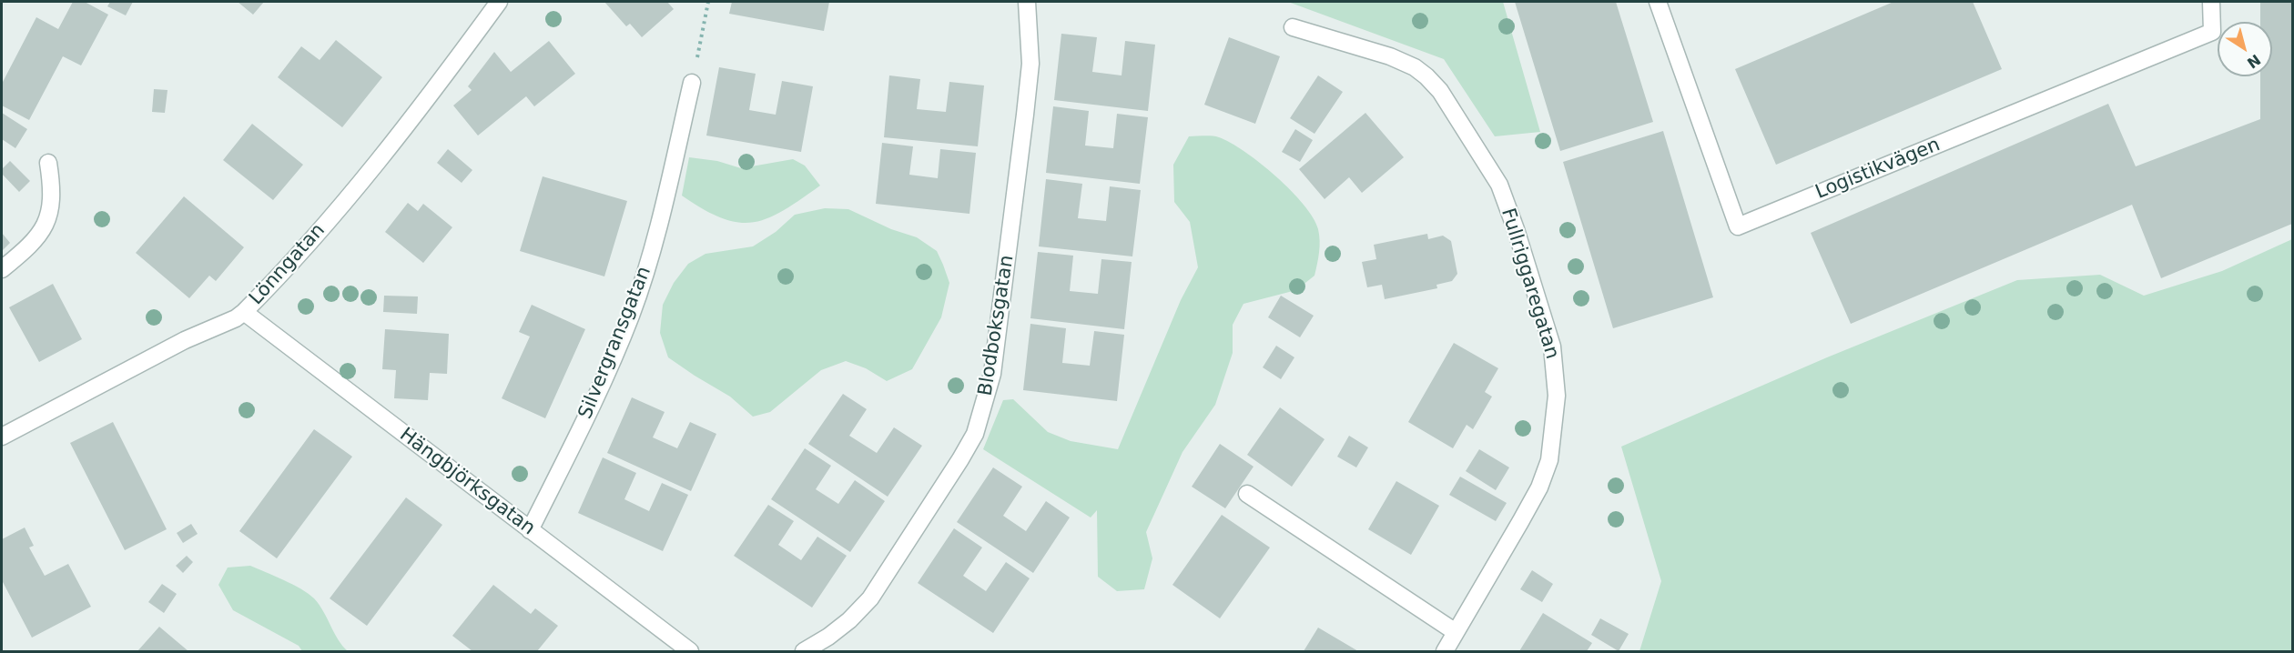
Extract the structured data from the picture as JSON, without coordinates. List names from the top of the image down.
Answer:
{
  "streets": {
    "street": [
      "Logistikvägen",
      "Lönngatan",
      "Fullriggaregatan",
      "Blodboksgatan",
      "Silvergransgatan",
      "Hängbjörksgatan"
    ]
  },
  "crossings": [
    ["Lönngatan", "Hängbjörksgatan"],
    ["Silvergransgatan", "Hängbjörksgatan"]
  ],
  "north": "bottom right"
}
